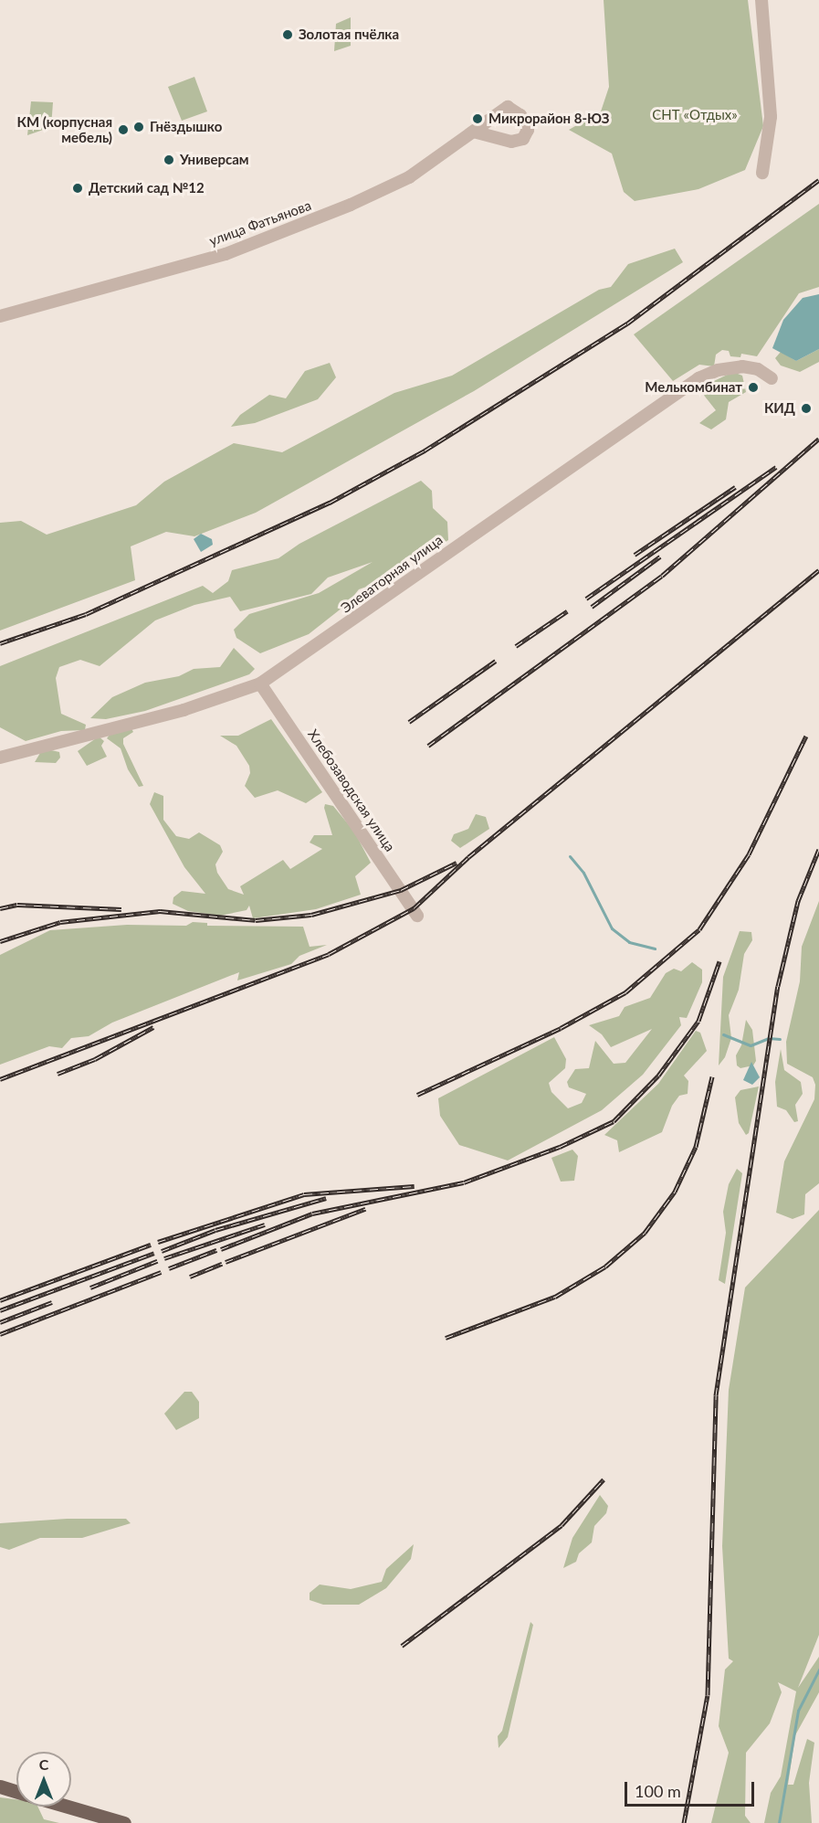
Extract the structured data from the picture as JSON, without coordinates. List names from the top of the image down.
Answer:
{
  "streets": {
    "street": ["улица Фатьянова", "Элеваторная улица", "Хлебозаводская улица"]
  },
  "crossings": [
    ["Элеваторная улица", "Хлебозаводская улица"]
  ],
  "parks": ["СНТ «Отдых»"],
  "places": [
    "Золотая пчёлка",
    "Микрорайон 8-ЮЗ",
    "Гнёздышко",
    "КМ (корпусная мебель)",
    "Универсам",
    "Детский сад №12",
    "Мелькомбинат",
    "КИД"
  ],
  "scale_bar": "100 m",
  "north": "top"
}
